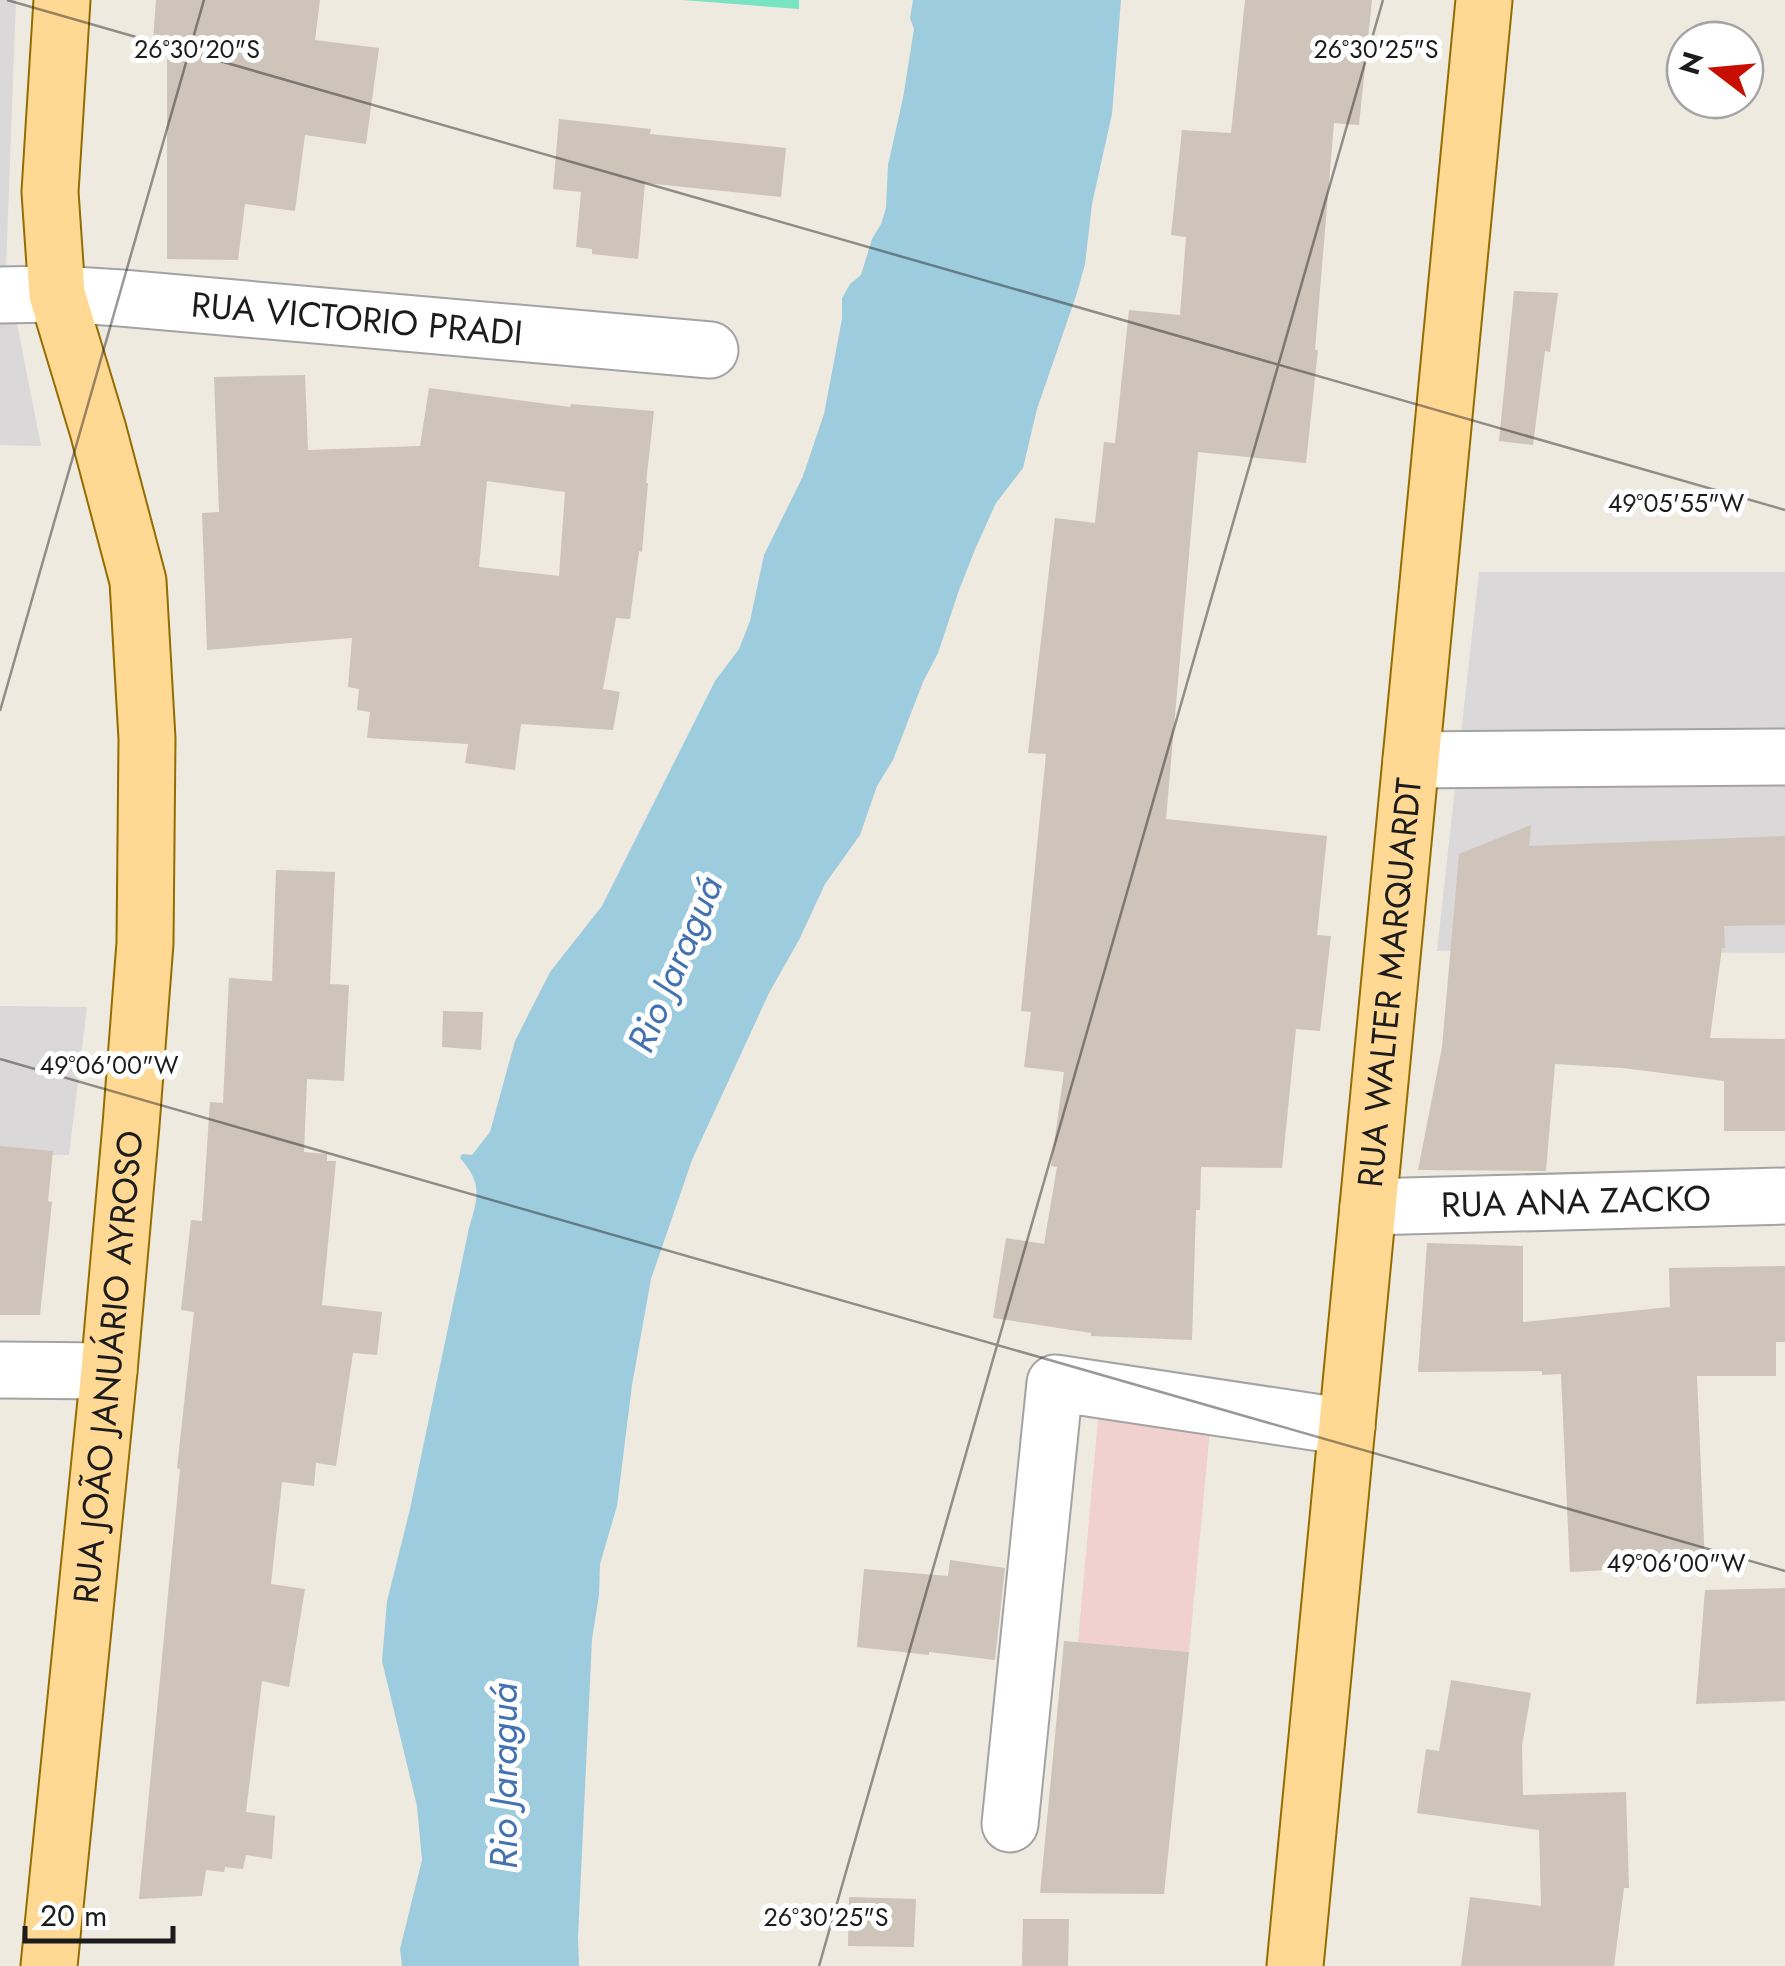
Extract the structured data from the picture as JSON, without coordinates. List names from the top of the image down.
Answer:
{
  "streets": {
    "main road": ["RUA WALTER MARQUARDT", "RUA JOÃO JANUÁRIO AYROSO"],
    "street": ["RUA VICTORIO PRADI", "RUA ANA ZACKO"]
  },
  "crossings": [
    ["RUA VICTORIO PRADI", "RUA JOÃO JANUÁRIO AYROSO"],
    ["RUA WALTER MARQUARDT", "RUA ANA ZACKO"]
  ],
  "water": ["Rio Jaraguá"],
  "scale_bar": "20 m",
  "north": "left",
  "coordinates": [
    "26°30'20\"S",
    "26°30'25\"S",
    "49°05'55\"W",
    "49°06'00\"W"
  ]
}
